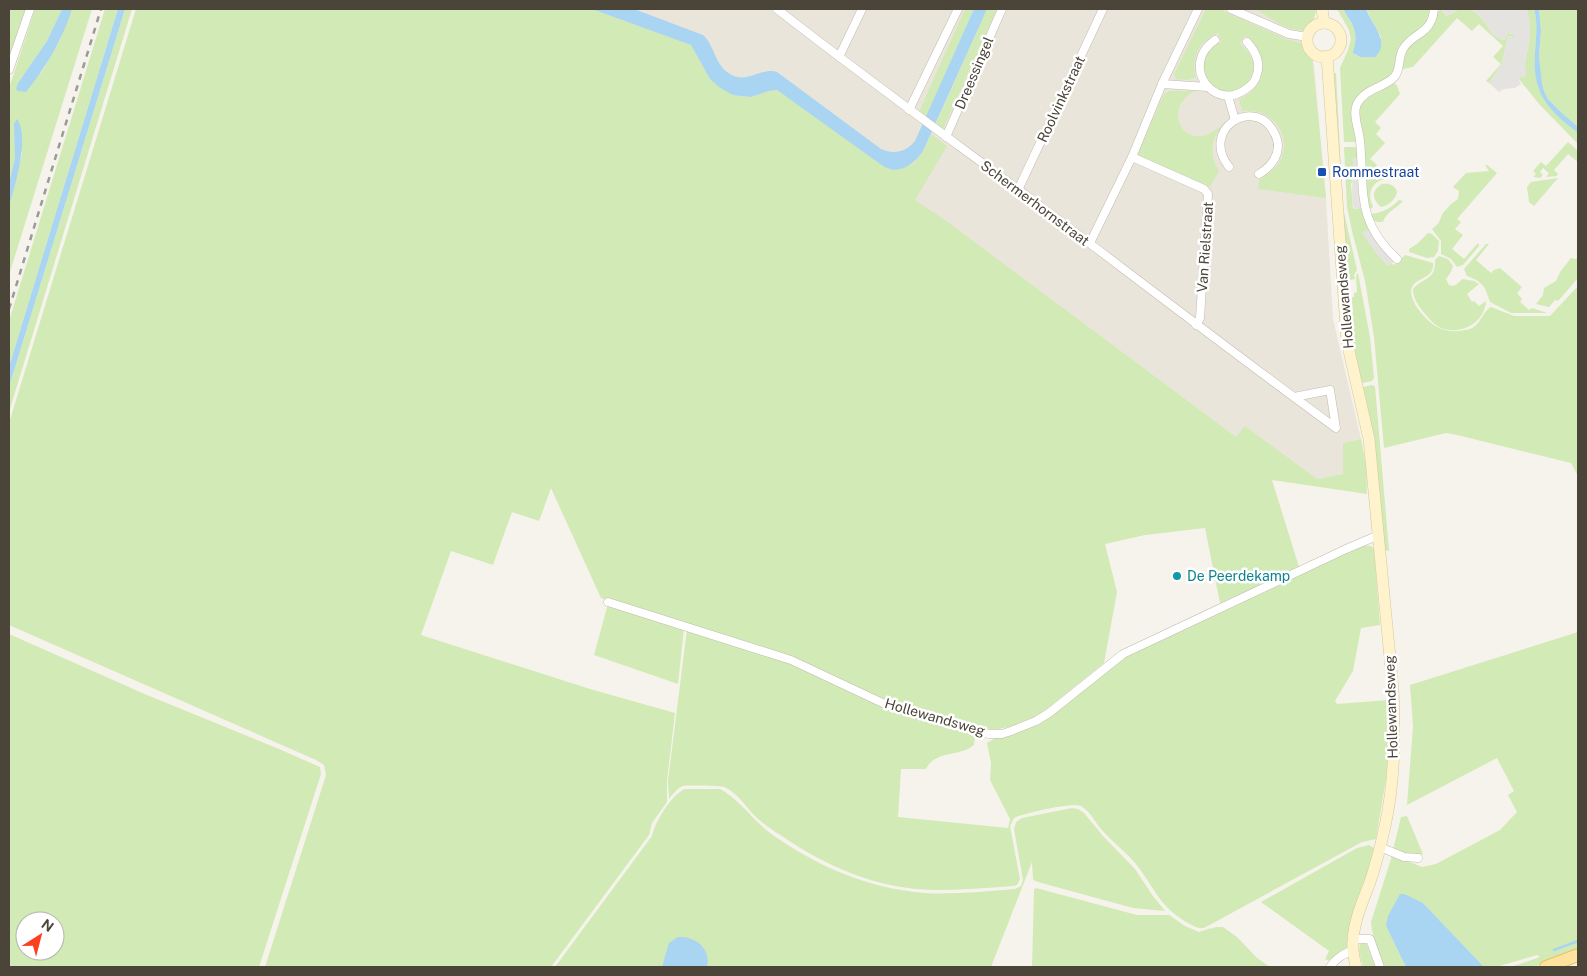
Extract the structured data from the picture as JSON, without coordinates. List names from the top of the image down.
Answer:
{
  "streets": {
    "main road": ["Hollewandsweg"],
    "street": [
      "Dreessingel",
      "Roolvinkstraat",
      "Schermerhornstraat",
      "Van Rielstraat"
    ]
  },
  "crossings": [
    ["Dreessingel", "Schermerhornstraat"],
    ["Roolvinkstraat", "Schermerhornstraat"],
    ["Schermerhornstraat", "Van Rielstraat"]
  ],
  "places": {
    "transit": ["Rommestraat"],
    "other": ["De Peerdekamp"]
  },
  "north": "top right"
}
